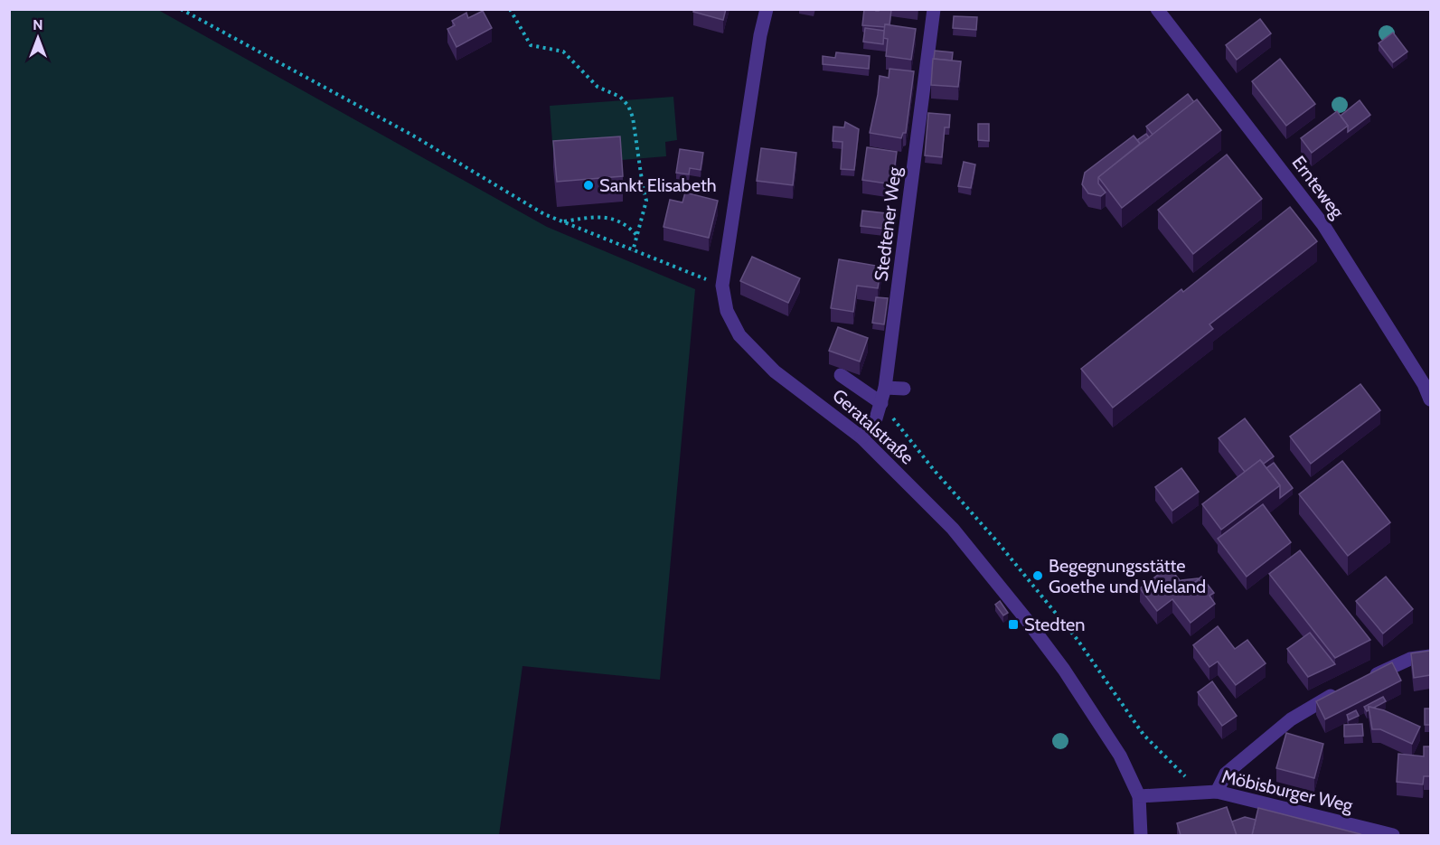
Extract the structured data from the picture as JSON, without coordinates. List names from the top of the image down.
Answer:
{
  "streets": {
    "street": [
      "Ernteweg",
      "Stedtener Weg",
      "Geratalstraße",
      "Möbisburger Weg"
    ]
  },
  "crossings": [
    ["Stedtener Weg", "Geratalstraße"],
    ["Geratalstraße", "Möbisburger Weg"]
  ],
  "places": {
    "other": ["Sankt Elisabeth", "Begegnungsstätte Goethe und Wieland"],
    "transit": ["Stedten"]
  },
  "north": "top"
}
